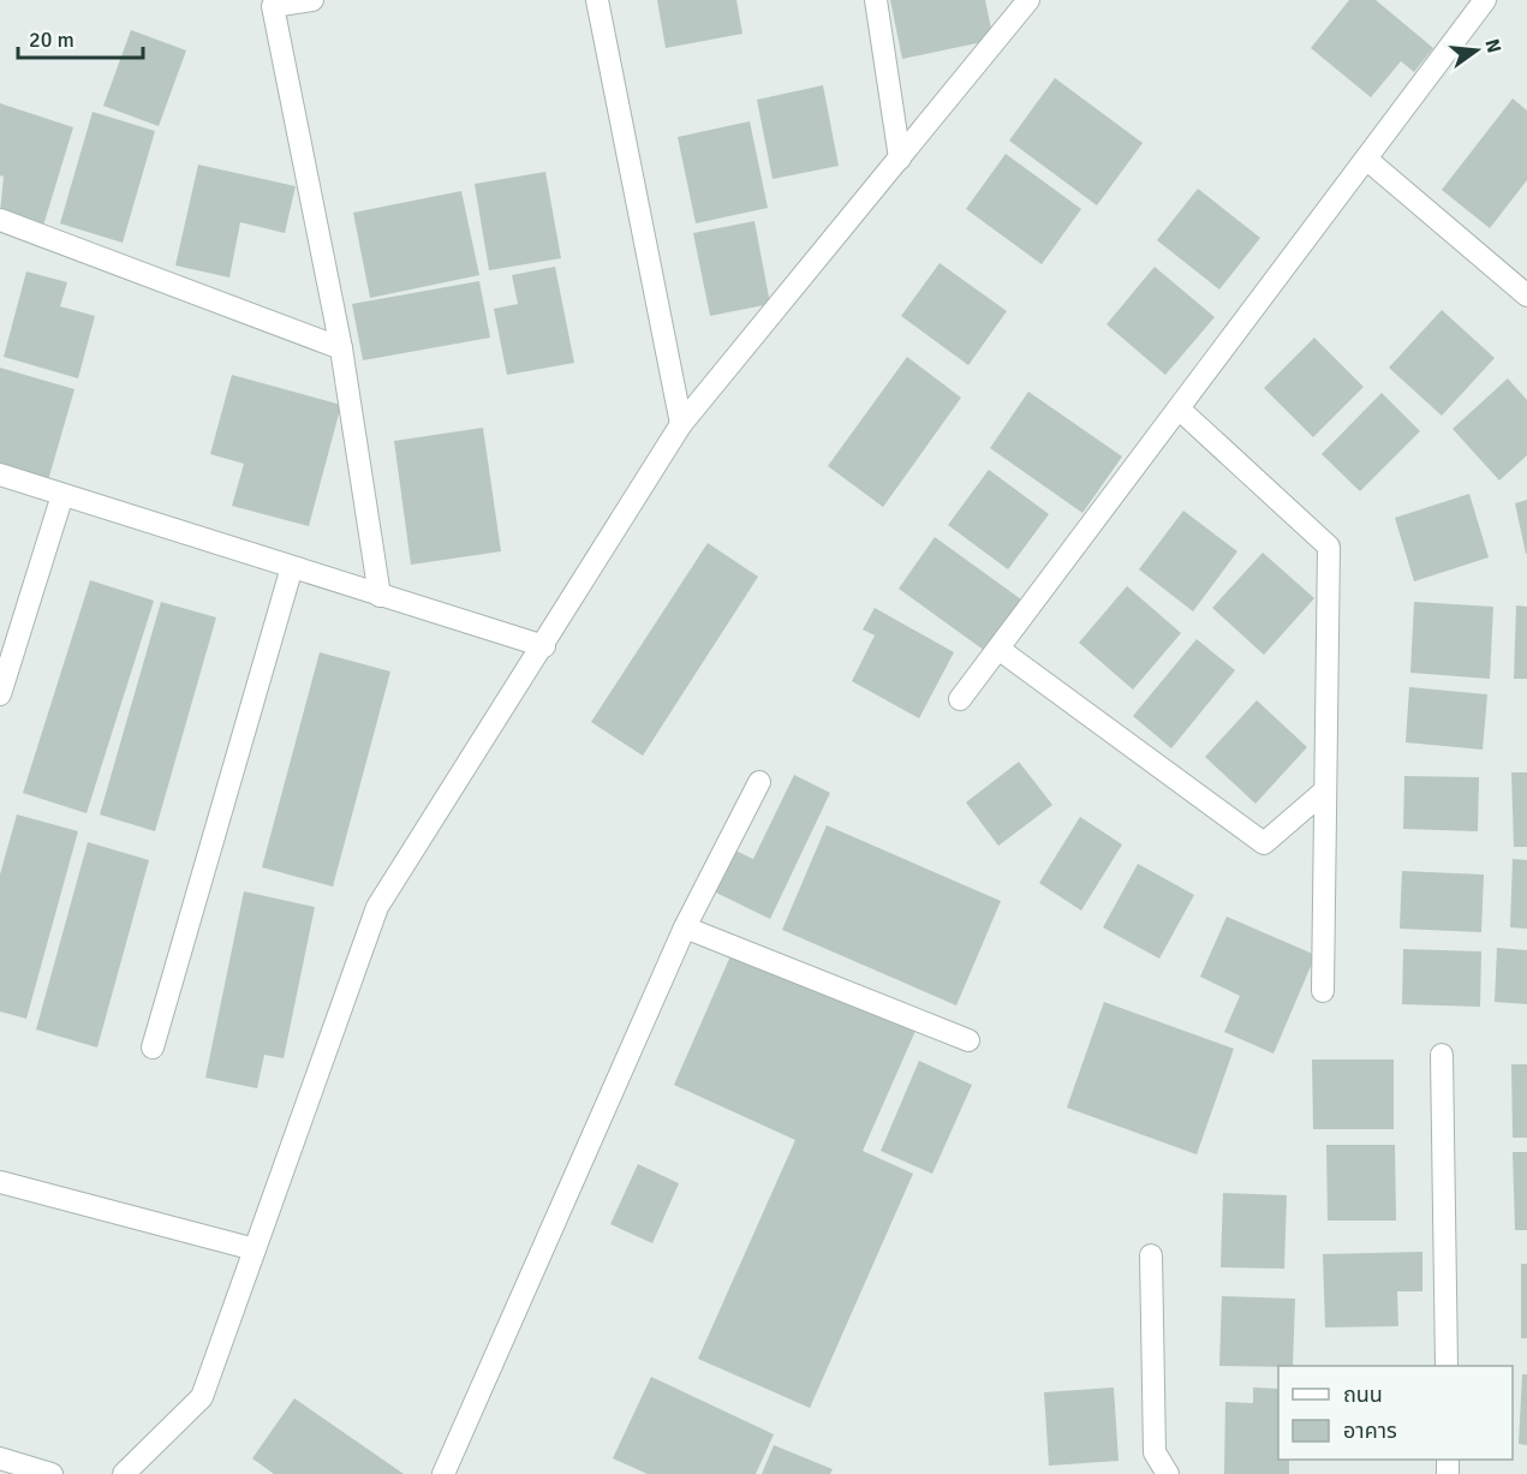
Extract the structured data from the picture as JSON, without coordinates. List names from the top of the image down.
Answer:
{
  "legend": ["ถนน", "อาคาร"],
  "scale_bar": "20 m",
  "north": "right"
}
